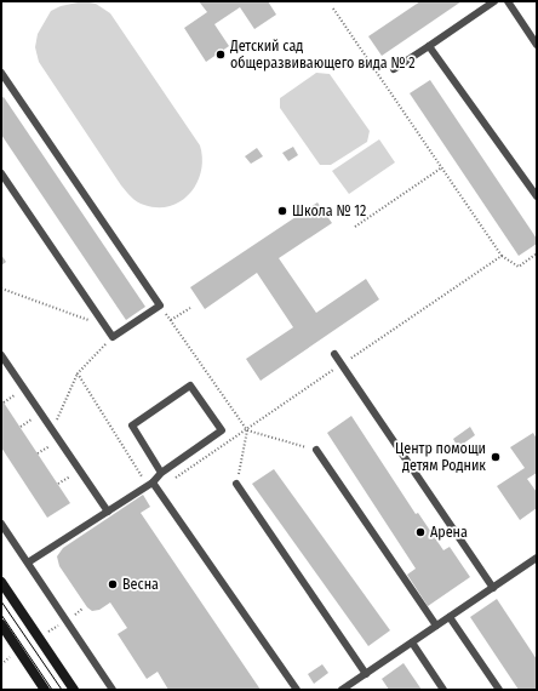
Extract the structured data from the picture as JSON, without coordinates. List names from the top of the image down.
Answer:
{
  "places": [
    "Детский сад общеразвивающего вида № 2",
    "Школа № 12",
    "Центр помощи детям Родник",
    "Арена",
    "Весна"
  ]
}
